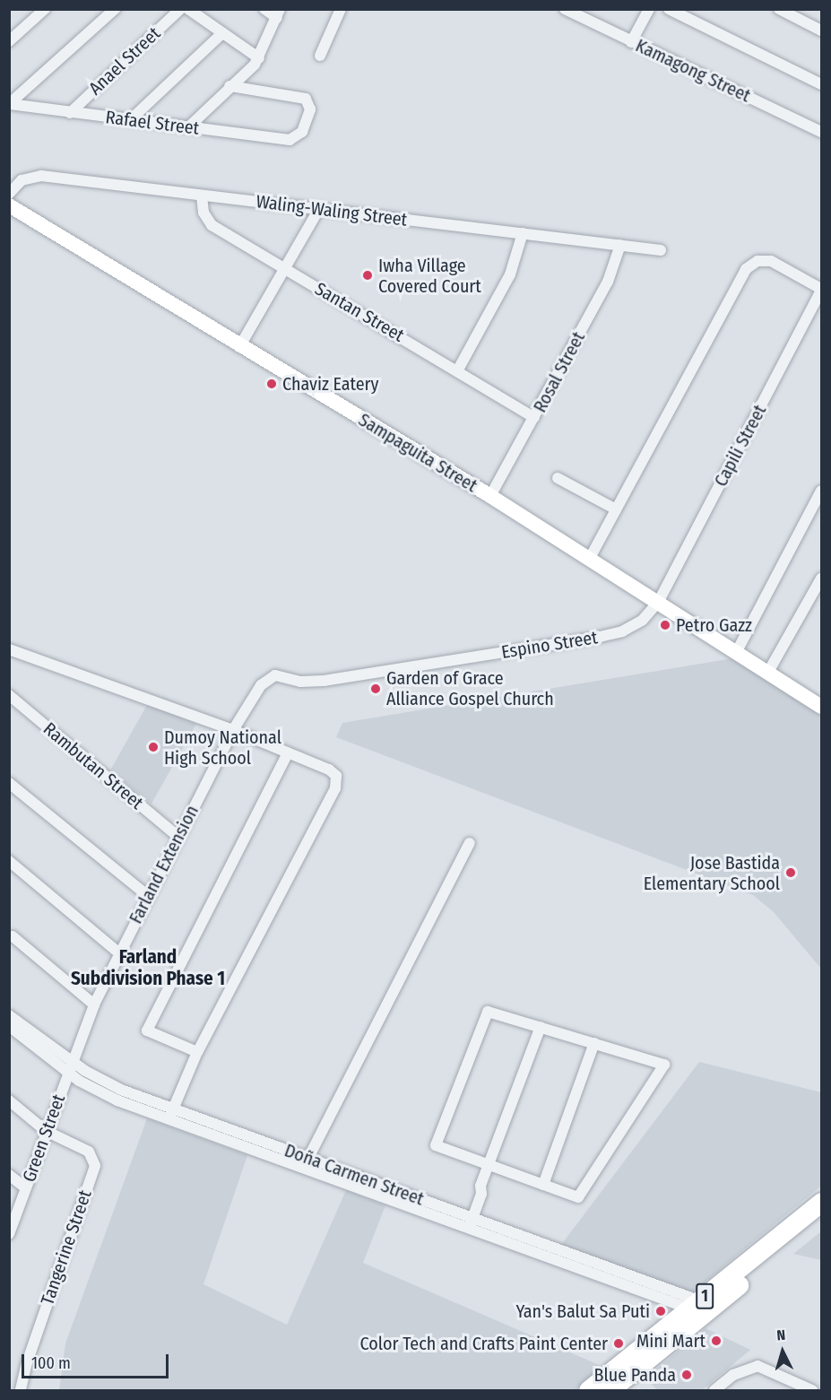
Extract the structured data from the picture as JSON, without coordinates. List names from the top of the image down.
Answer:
{
  "streets": {
    "highway": ["1"],
    "street": [
      "Anael Street",
      "Kamagong Street",
      "Rafael Street",
      "Waling-Waling Street",
      "Santan Street",
      "Rosal Street",
      "Capili Street",
      "Sampaguita Street",
      "Espino Street",
      "Rambutan Street",
      "Farland Extension",
      "Green Street",
      "Doña Carmen Street",
      "Tangerine Street"
    ]
  },
  "crossings": [
    ["Anael Street", "Rafael Street"],
    ["Waling-Waling Street", "Santan Street"],
    ["Waling-Waling Street", "Rosal Street"],
    ["Santan Street", "Rosal Street"],
    ["Rosal Street", "Sampaguita Street"],
    ["Capili Street", "Sampaguita Street"],
    ["Capili Street", "Espino Street"],
    ["Sampaguita Street", "Espino Street"],
    ["Espino Street", "Farland Extension"],
    ["Rambutan Street", "Farland Extension"],
    ["Farland Extension", "Green Street"],
    ["Farland Extension", "Doña Carmen Street"],
    ["Green Street", "Doña Carmen Street"],
    ["Green Street", "Tangerine Street"],
    ["Doña Carmen Street", "1"]
  ],
  "districts": ["Farland Subdivision Phase 1"],
  "places": [
    "Iwha Village Covered Court",
    "Chaviz Eatery",
    "Petro Gazz",
    "Garden of Grace Alliance Gospel Church",
    "Dumoy National High School",
    "Jose Bastida Elementary School",
    "Yan's Balut Sa Puti",
    "Mini Mart",
    "Color Tech and Crafts Paint Center",
    "Blue Panda"
  ],
  "scale_bar": "100 m",
  "north": "top"
}
